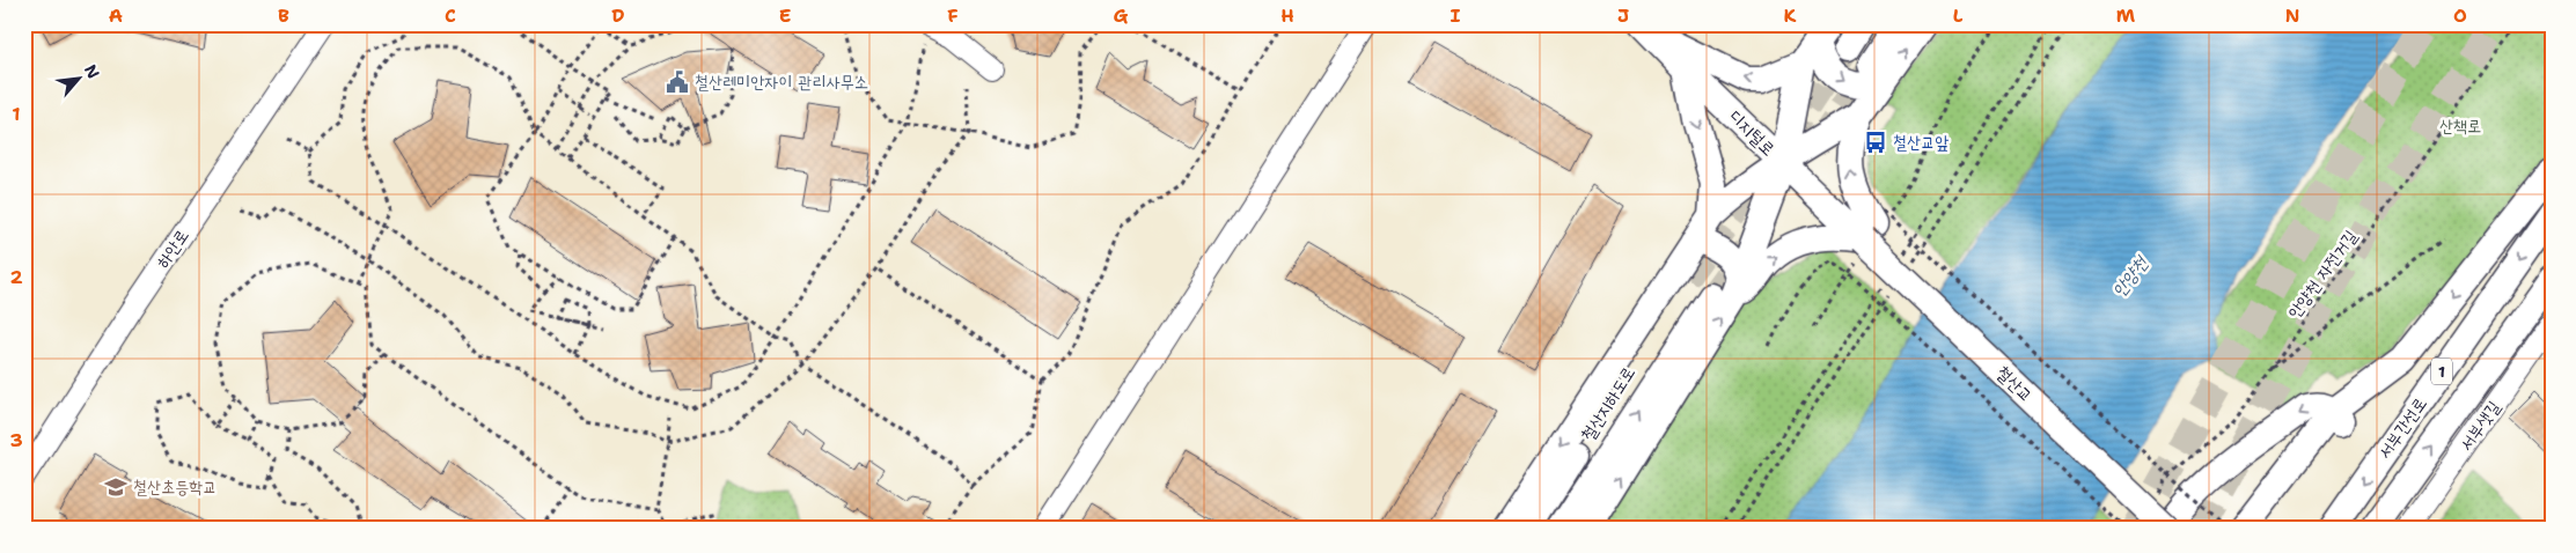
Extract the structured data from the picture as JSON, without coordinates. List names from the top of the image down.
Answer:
{
  "streets": {
    "main road": [
      "디지털로",
      "1",
      "철산교",
      "철산지하도로",
      "서부간선로"
    ],
    "street": ["하안로", "서부샛길"],
    "path": ["안양천 자전거길"]
  },
  "crossings": [
    ["디지털로", "철산교"]
  ],
  "water": ["안양천"],
  "parks": ["산책로"],
  "places": {
    "public building": ["철산레미안자이 관리사무소"],
    "bus stop": ["철산교앞"],
    "school or university": ["철산초등학교"]
  },
  "north": "top right",
  "grid": {
    "columns": [
      "A",
      "B",
      "C",
      "D",
      "E",
      "F",
      "G",
      "H",
      "I",
      "J",
      "K",
      "L",
      "M",
      "N",
      "O"
    ],
    "rows": ["1", "2", "3"]
  }
}
